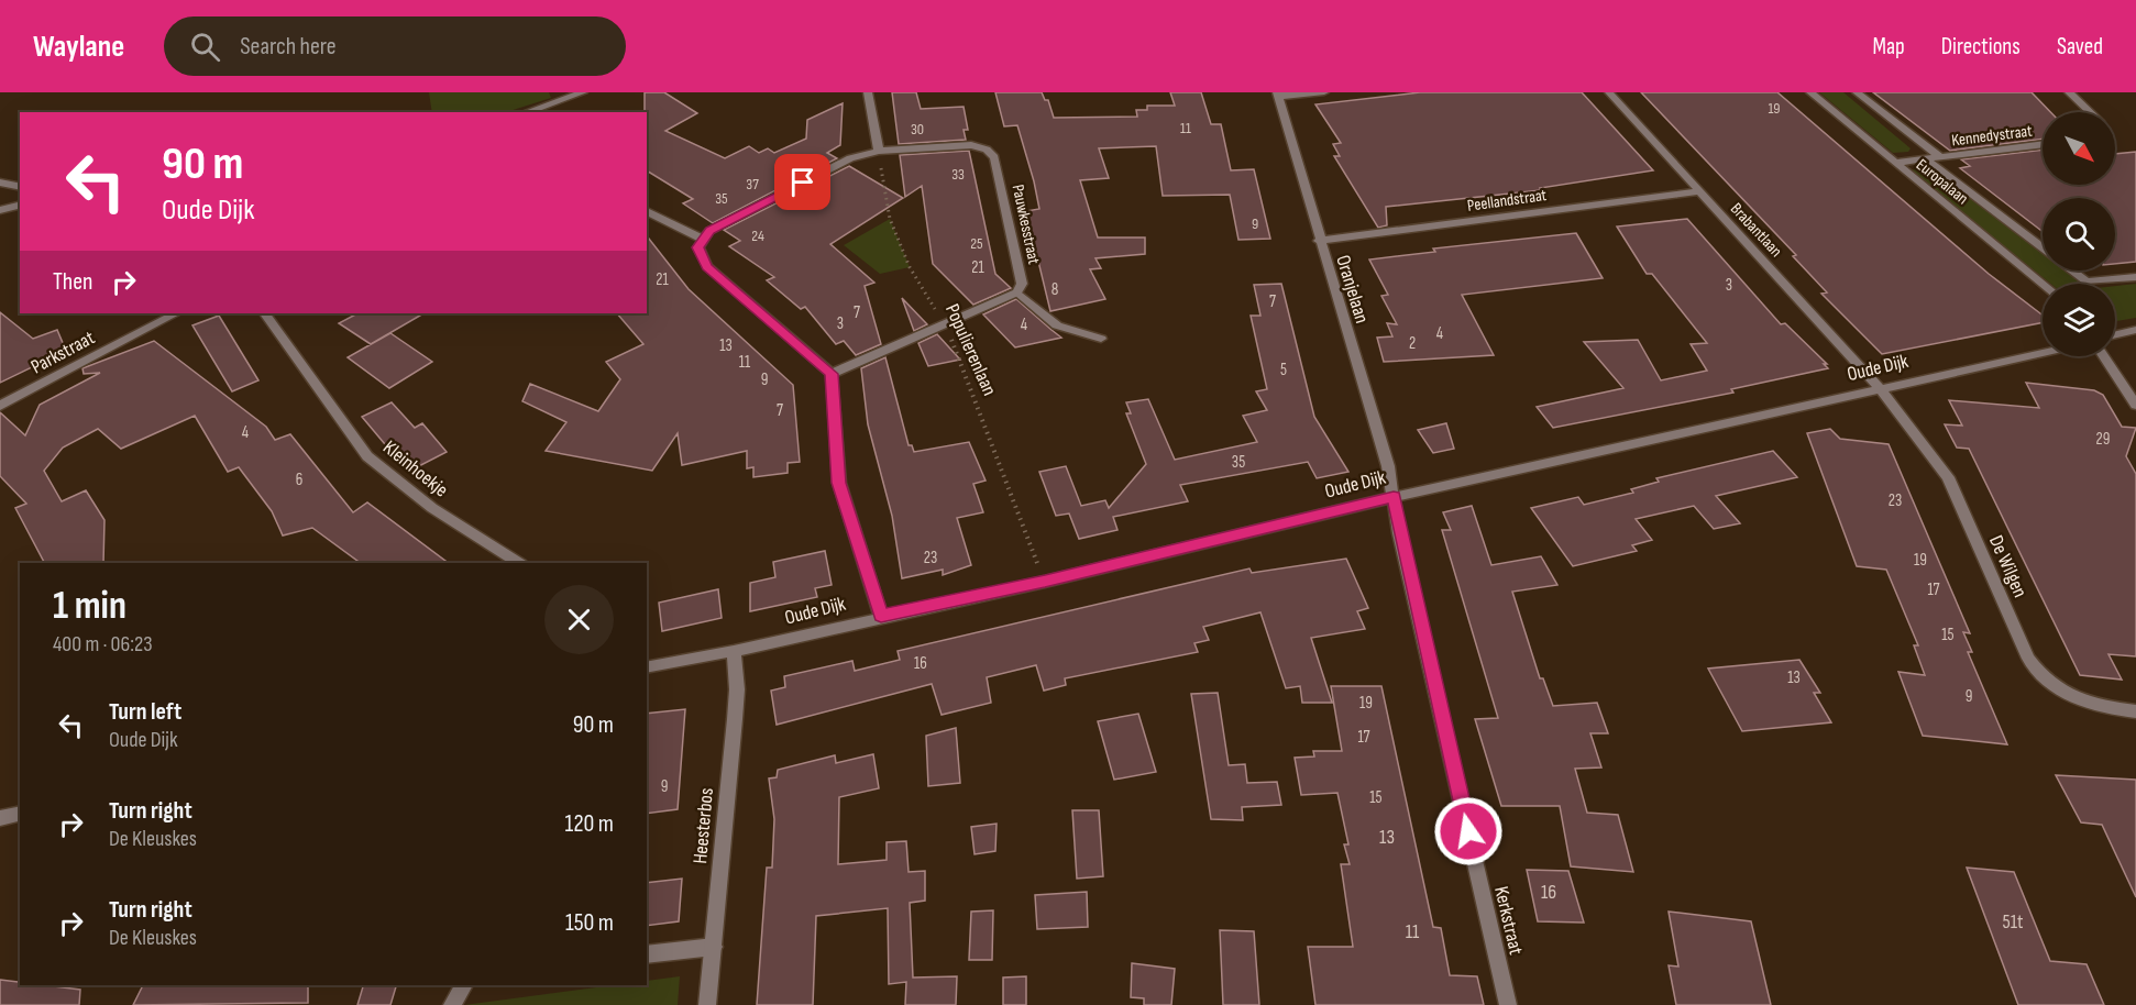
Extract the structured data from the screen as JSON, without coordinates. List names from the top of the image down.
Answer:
{
  "streets": {
    "street": [
      "Kennedystraat",
      "Europalaan",
      "Peellandstraat",
      "Pauwkesstraat",
      "Brabantlaan",
      "Oranjelaan",
      "Parkstraat",
      "Oude Dijk",
      "Kleinhoekje",
      "De Wilgen",
      "Heesterbos",
      "Kerkstraat"
    ],
    "path": ["Populierenlaan"]
  },
  "crossings": [
    ["Kennedystraat", "Europalaan"],
    ["Peellandstraat", "Brabantlaan"],
    ["Peellandstraat", "Oranjelaan"],
    ["Pauwkesstraat", "Populierenlaan"],
    ["Brabantlaan", "Oude Dijk"],
    ["Brabantlaan", "De Wilgen"],
    ["Oranjelaan", "Oude Dijk"],
    ["Oranjelaan", "Kerkstraat"],
    ["Populierenlaan", "Oude Dijk"],
    ["Oude Dijk", "De Wilgen"],
    ["Oude Dijk", "Heesterbos"],
    ["Oude Dijk", "Kerkstraat"]
  ],
  "house_numbers": [
    "19",
    "11",
    "30",
    "33",
    "37",
    "35",
    "9",
    "24",
    "25",
    "21",
    "21",
    "3",
    "8",
    "7",
    "7",
    "3",
    "4",
    "4",
    "2",
    "13",
    "11",
    "5",
    "9",
    "7",
    "4",
    "29",
    "35",
    "6",
    "23",
    "23",
    "19",
    "17",
    "15",
    "16",
    "13",
    "9",
    "19",
    "17",
    "9",
    "15",
    "13",
    "16",
    "51t",
    "11"
  ],
  "north": "bottom right",
  "page": {
    "header": "Waylane",
    "search": "Search here",
    "nav": ["Map", "Directions", "Saved"],
    "turn": ["90 m", "Oude Dijk"],
    "then": "Then",
    "heading": ["1 min", "400 m · 06:23"],
    "list": [
      {
        "name": "Turn left",
        "note": "Oude Dijk",
        "value": "90 m"
      },
      {
        "name": "Turn right",
        "note": "De Kleuskes",
        "value": "120 m"
      },
      {
        "name": "Turn right",
        "note": "De Kleuskes",
        "value": "150 m"
      }
    ]
  }
}
